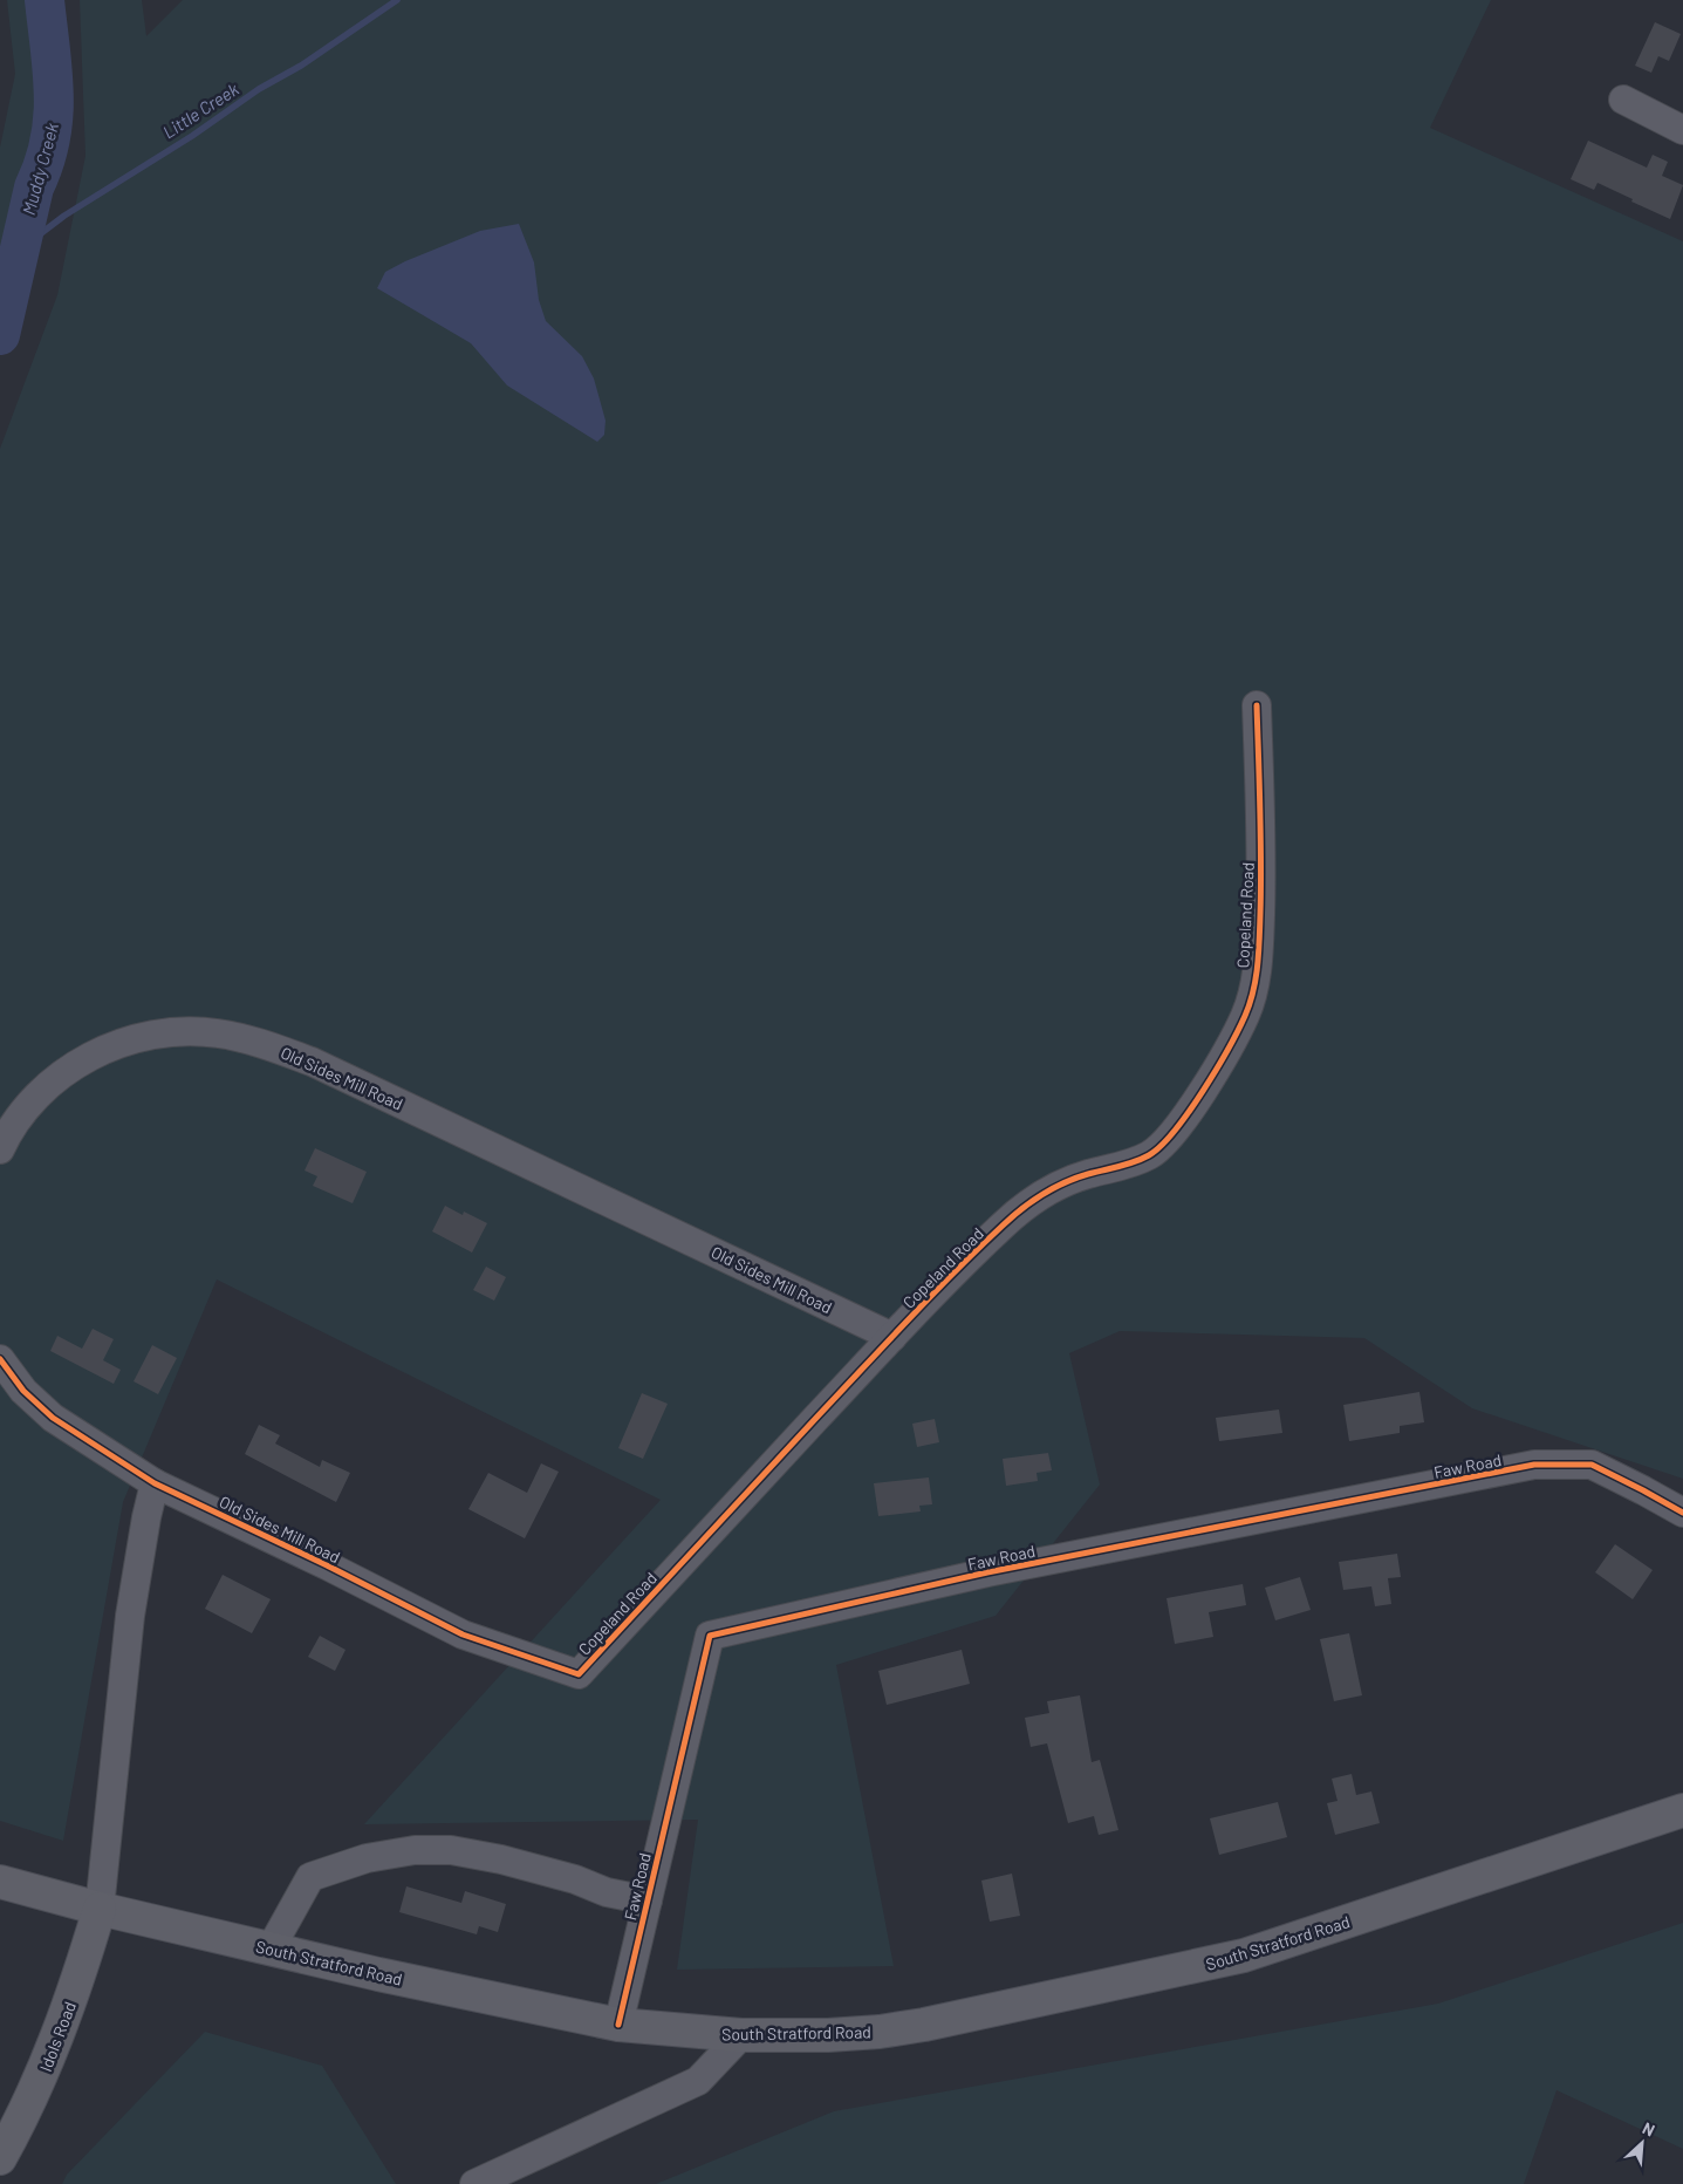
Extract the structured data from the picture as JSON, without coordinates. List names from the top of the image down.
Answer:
{
  "streets": {
    "main road": ["South Stratford Road", "Idols Road"],
    "street": ["Copeland Road", "Old Sides Mill Road", "Faw Road"]
  },
  "crossings": [
    ["Copeland Road", "Old Sides Mill Road"],
    ["Faw Road", "South Stratford Road"],
    ["South Stratford Road", "Idols Road"]
  ],
  "water": ["Little Creek", "Muddy Creek"],
  "north": "top right"
}
